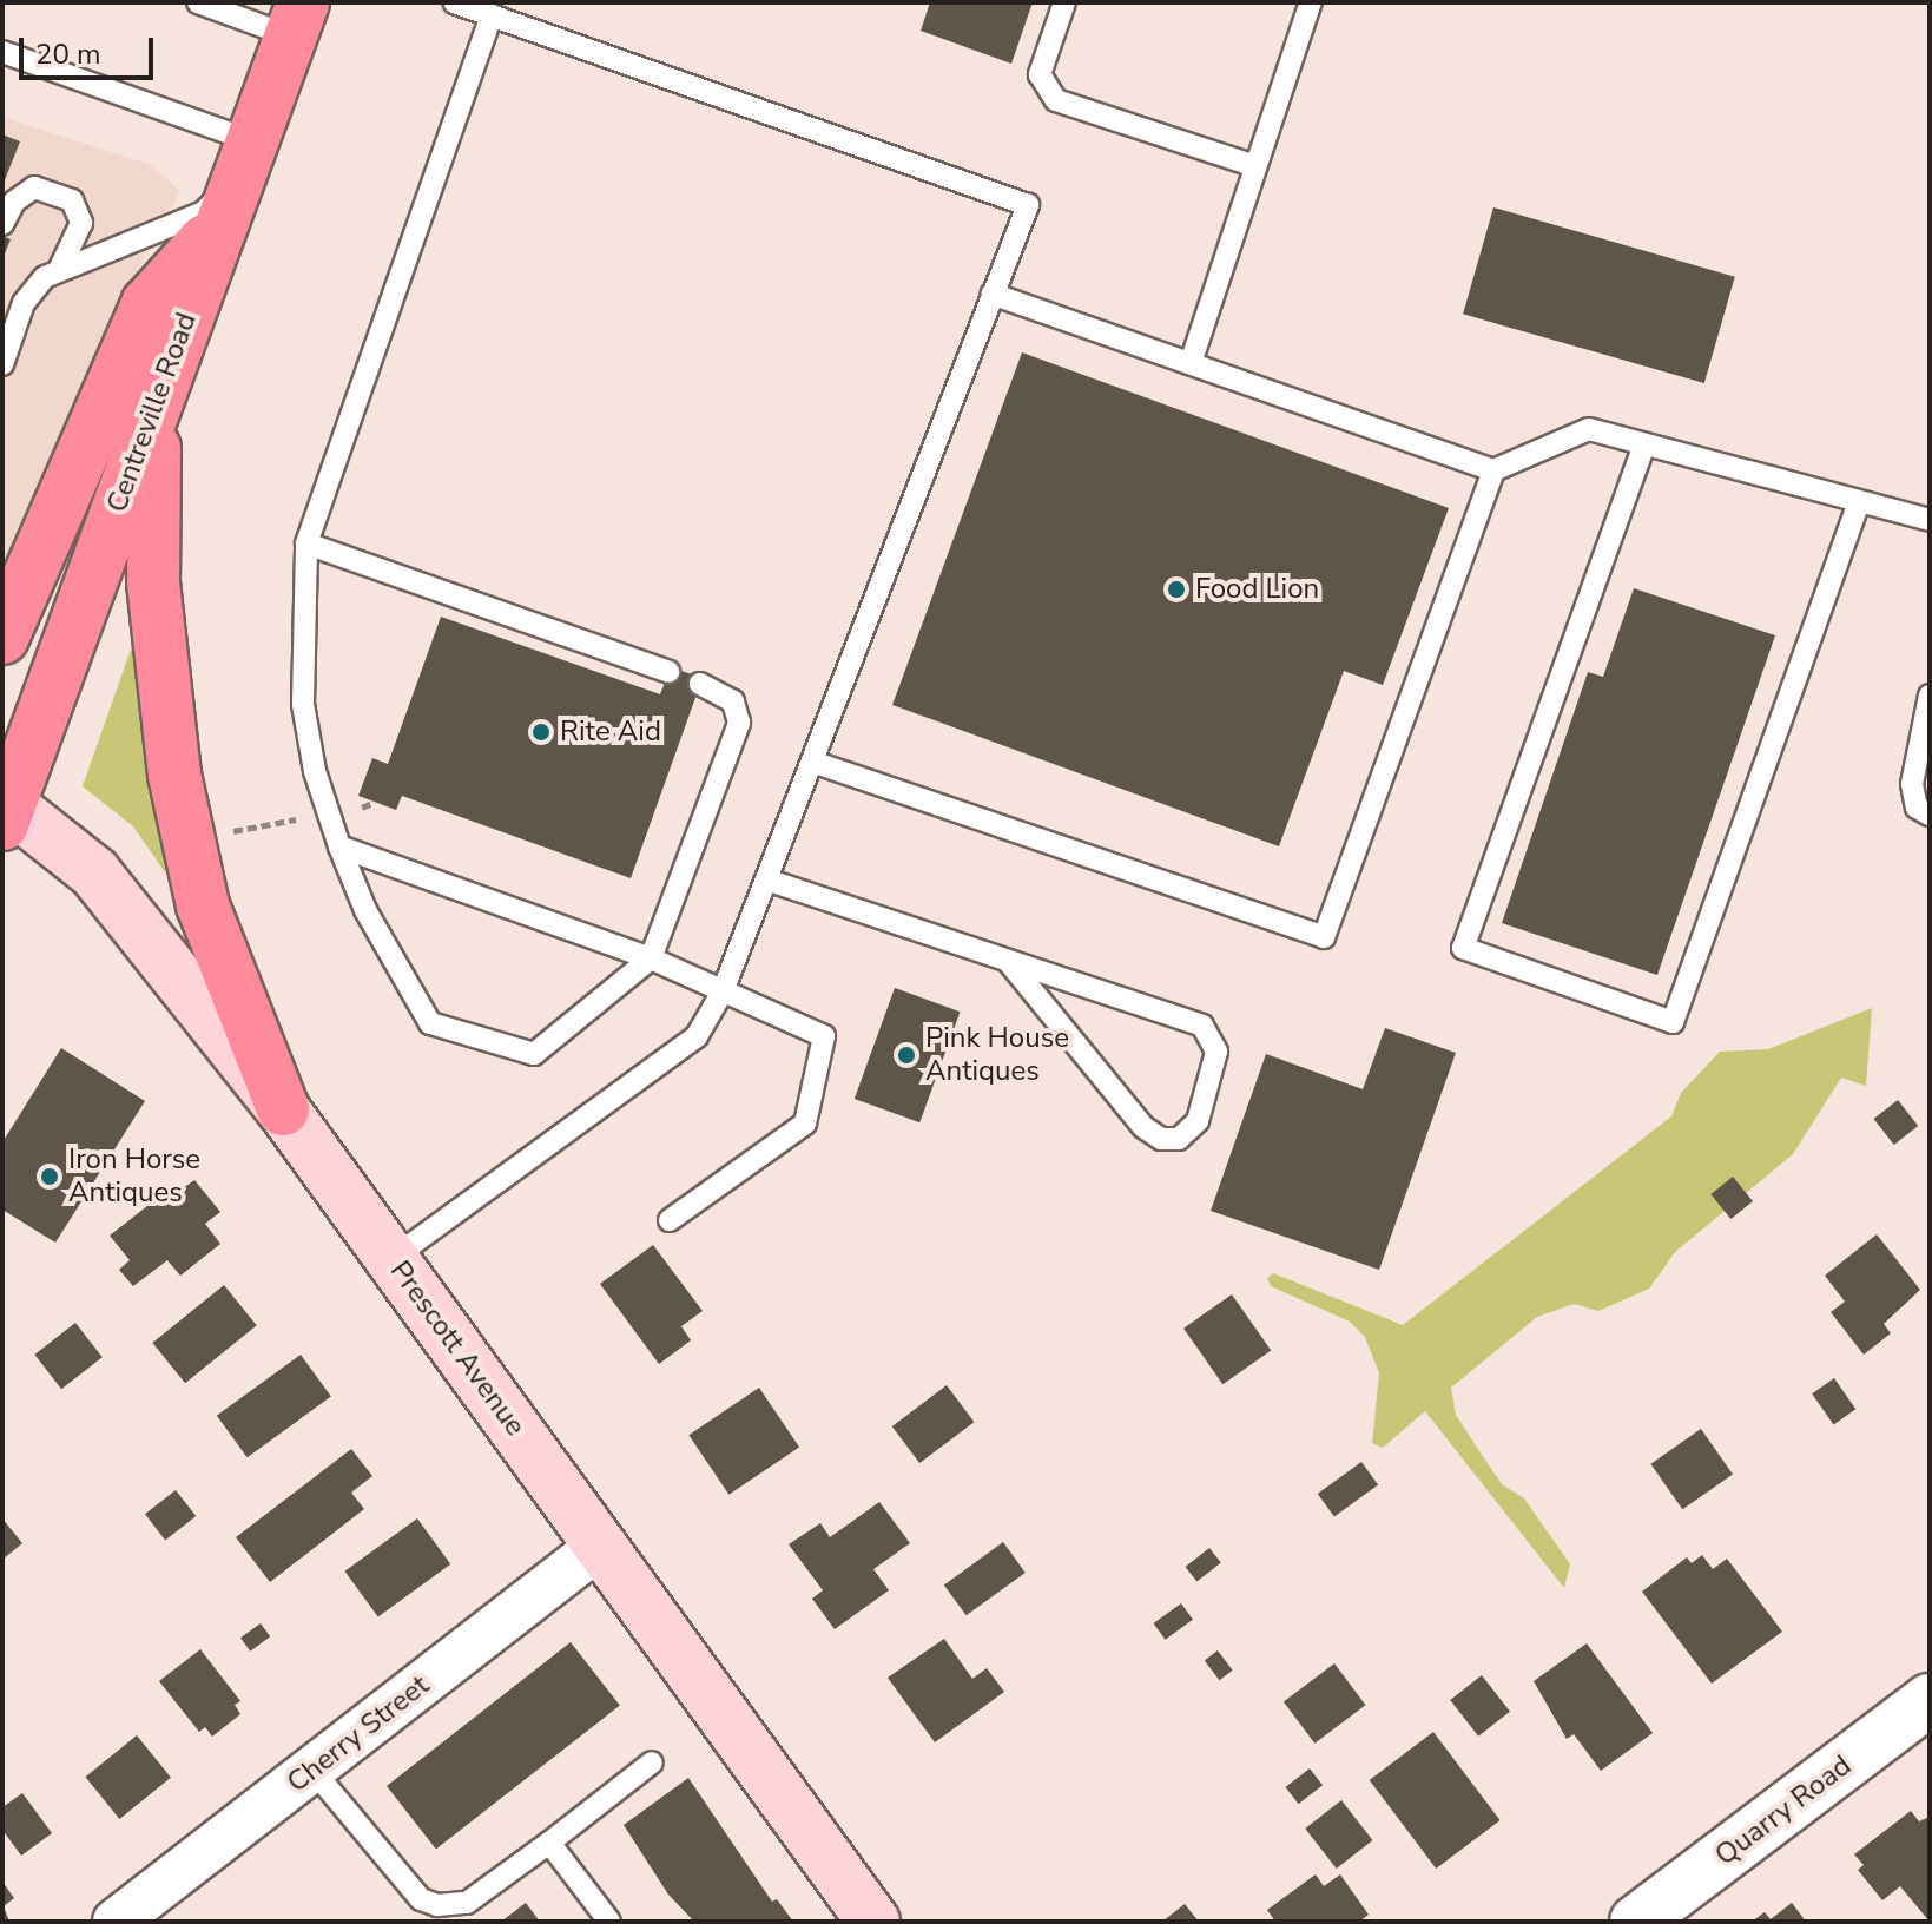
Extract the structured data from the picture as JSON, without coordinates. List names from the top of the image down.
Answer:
{
  "streets": {
    "highway": ["Centreville Road"],
    "main road": ["Prescott Avenue"],
    "street": ["Cherry Street", "Quarry Road"]
  },
  "crossings": [
    ["Centreville Road", "Prescott Avenue"],
    ["Prescott Avenue", "Cherry Street"]
  ],
  "places": [
    "Food Lion",
    "Rite Aid",
    "Pink House Antiques",
    "Iron Horse Antiques"
  ],
  "scale_bar": "20 m"
}
